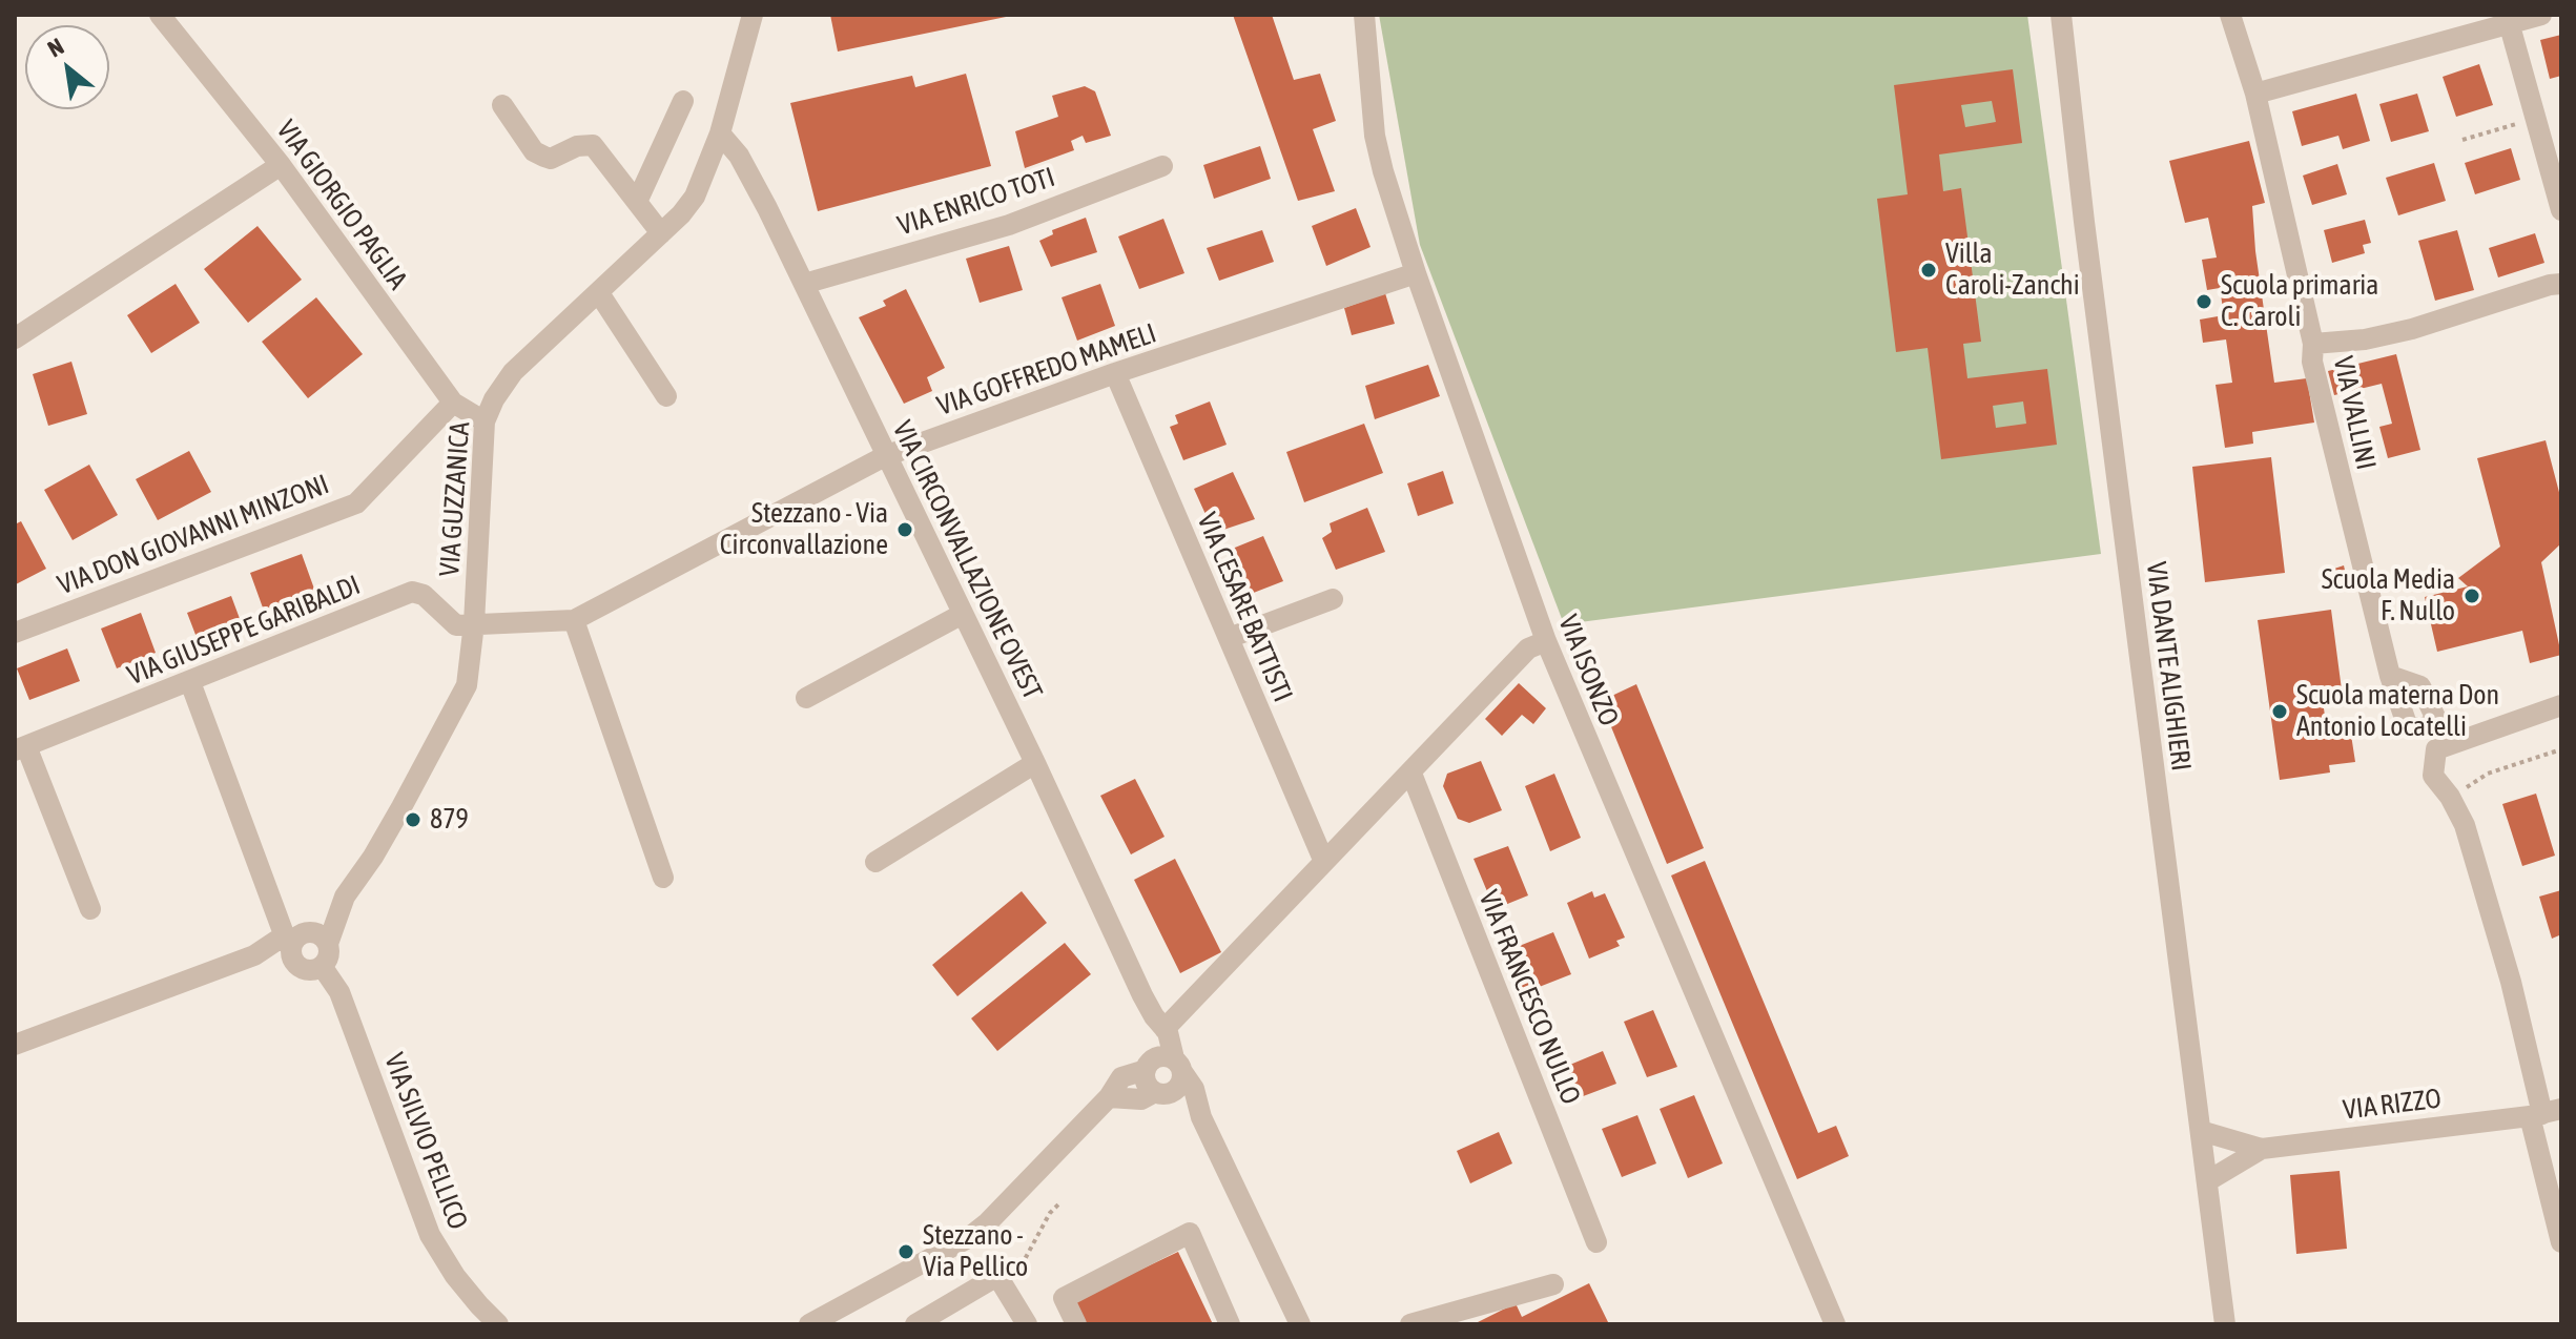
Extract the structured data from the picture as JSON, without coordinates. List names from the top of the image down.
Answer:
{
  "streets": {
    "street": [
      "VIA ENRICO TOTI",
      "VIA GIORGIO PAGLIA",
      "VIA GOFFREDO MAMELI",
      "VIA VALLINI",
      "VIA GUZZANICA",
      "VIA DON GIOVANNI MINZONI",
      "VIA CIRCONVALLAZIONE OVEST",
      "VIA CESARE BATTISTI",
      "VIA GIUSEPPE GARIBALDI",
      "VIA DANTE ALIGHIERI",
      "VIA ISONZO",
      "VIA FRANCESCO NULLO",
      "VIA RIZZO",
      "VIA SILVIO PELLICO"
    ]
  },
  "crossings": [
    ["VIA ENRICO TOTI", "VIA CIRCONVALLAZIONE OVEST"],
    ["VIA GIORGIO PAGLIA", "VIA GUZZANICA"],
    ["VIA GIORGIO PAGLIA", "VIA DON GIOVANNI MINZONI"],
    ["VIA GOFFREDO MAMELI", "VIA GUZZANICA"],
    ["VIA GOFFREDO MAMELI", "VIA CIRCONVALLAZIONE OVEST"],
    ["VIA GOFFREDO MAMELI", "VIA CESARE BATTISTI"],
    ["VIA GOFFREDO MAMELI", "VIA GIUSEPPE GARIBALDI"],
    ["VIA GOFFREDO MAMELI", "VIA ISONZO"],
    ["VIA GUZZANICA", "VIA CIRCONVALLAZIONE OVEST"],
    ["VIA GUZZANICA", "VIA GIUSEPPE GARIBALDI"],
    ["VIA GUZZANICA", "VIA SILVIO PELLICO"],
    ["VIA DANTE ALIGHIERI", "VIA RIZZO"]
  ],
  "places": [
    "Villa Caroli-Zanchi",
    "Scuola primaria C. Caroli",
    "Stezzano - Via Circonvallazione",
    "Scuola Media F. Nullo",
    "Scuola materna Don Antonio Locatelli",
    "879",
    "Stezzano - Via Pellico"
  ],
  "north": "top left"
}
